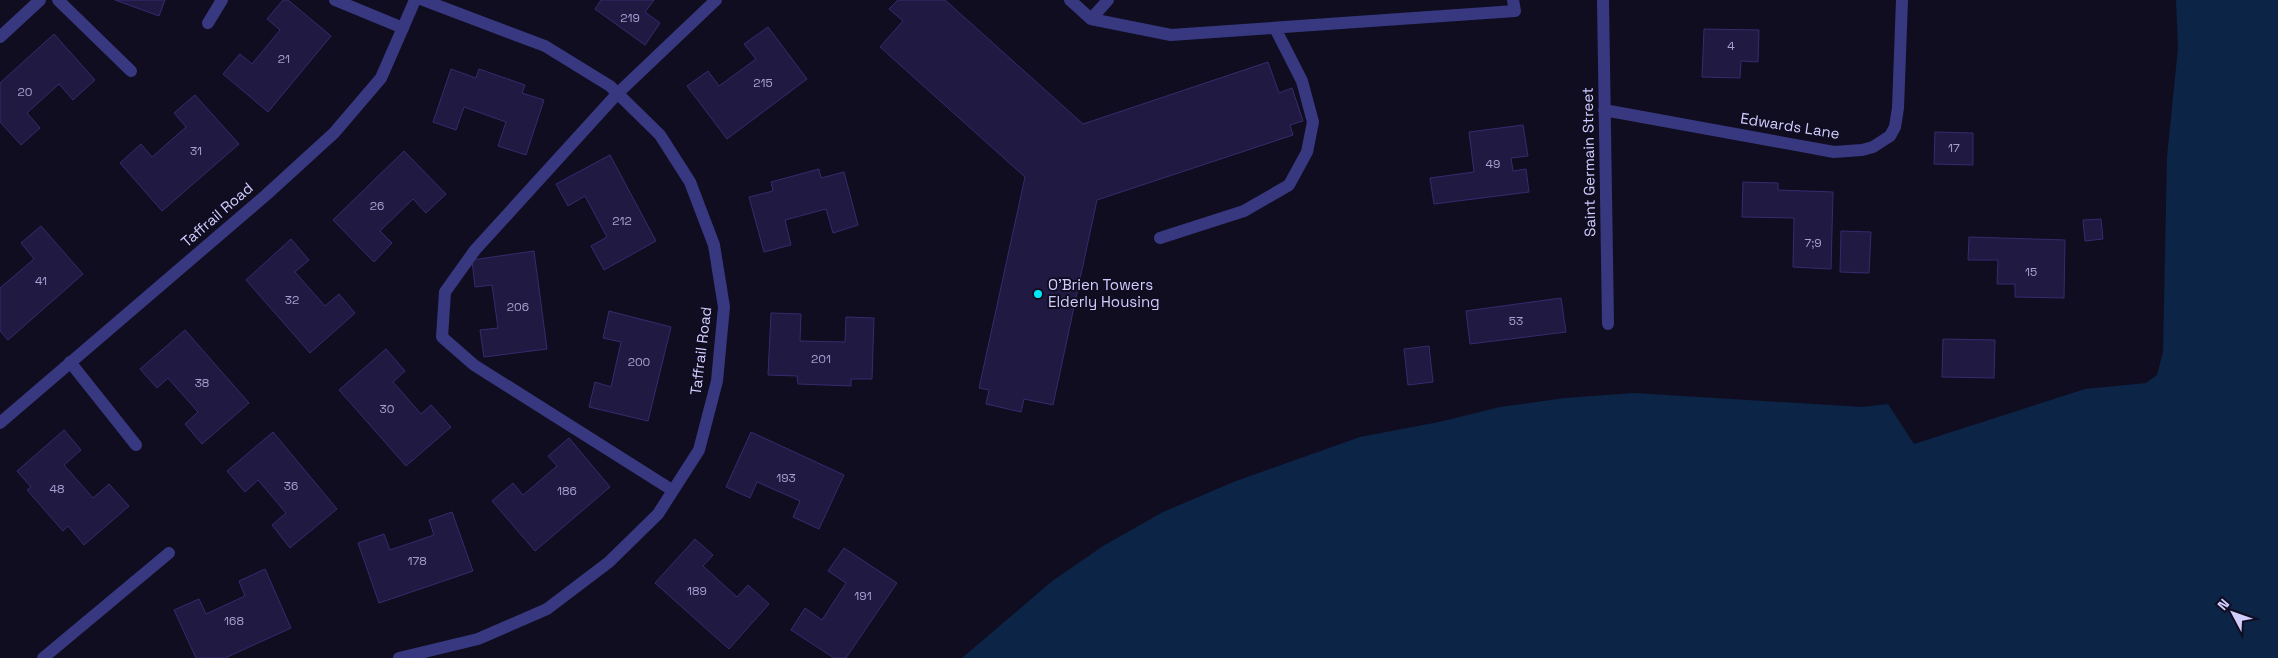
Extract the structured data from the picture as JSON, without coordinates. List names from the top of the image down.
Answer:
{
  "streets": {
    "street": ["Edwards Lane", "Saint Germain Street", "Taffrail Road"]
  },
  "crossings": [
    ["Edwards Lane", "Saint Germain Street"]
  ],
  "places": ["O'Brien Towers Elderly Housing"],
  "house_numbers": [
    "219",
    "4",
    "21",
    "215",
    "20",
    "17",
    "31",
    "49",
    "26",
    "212",
    "7;9",
    "15",
    "41",
    "32",
    "206",
    "53",
    "201",
    "200",
    "38",
    "30",
    "193",
    "36",
    "48",
    "186",
    "178",
    "189",
    "191",
    "168"
  ],
  "north": "top left"
}
